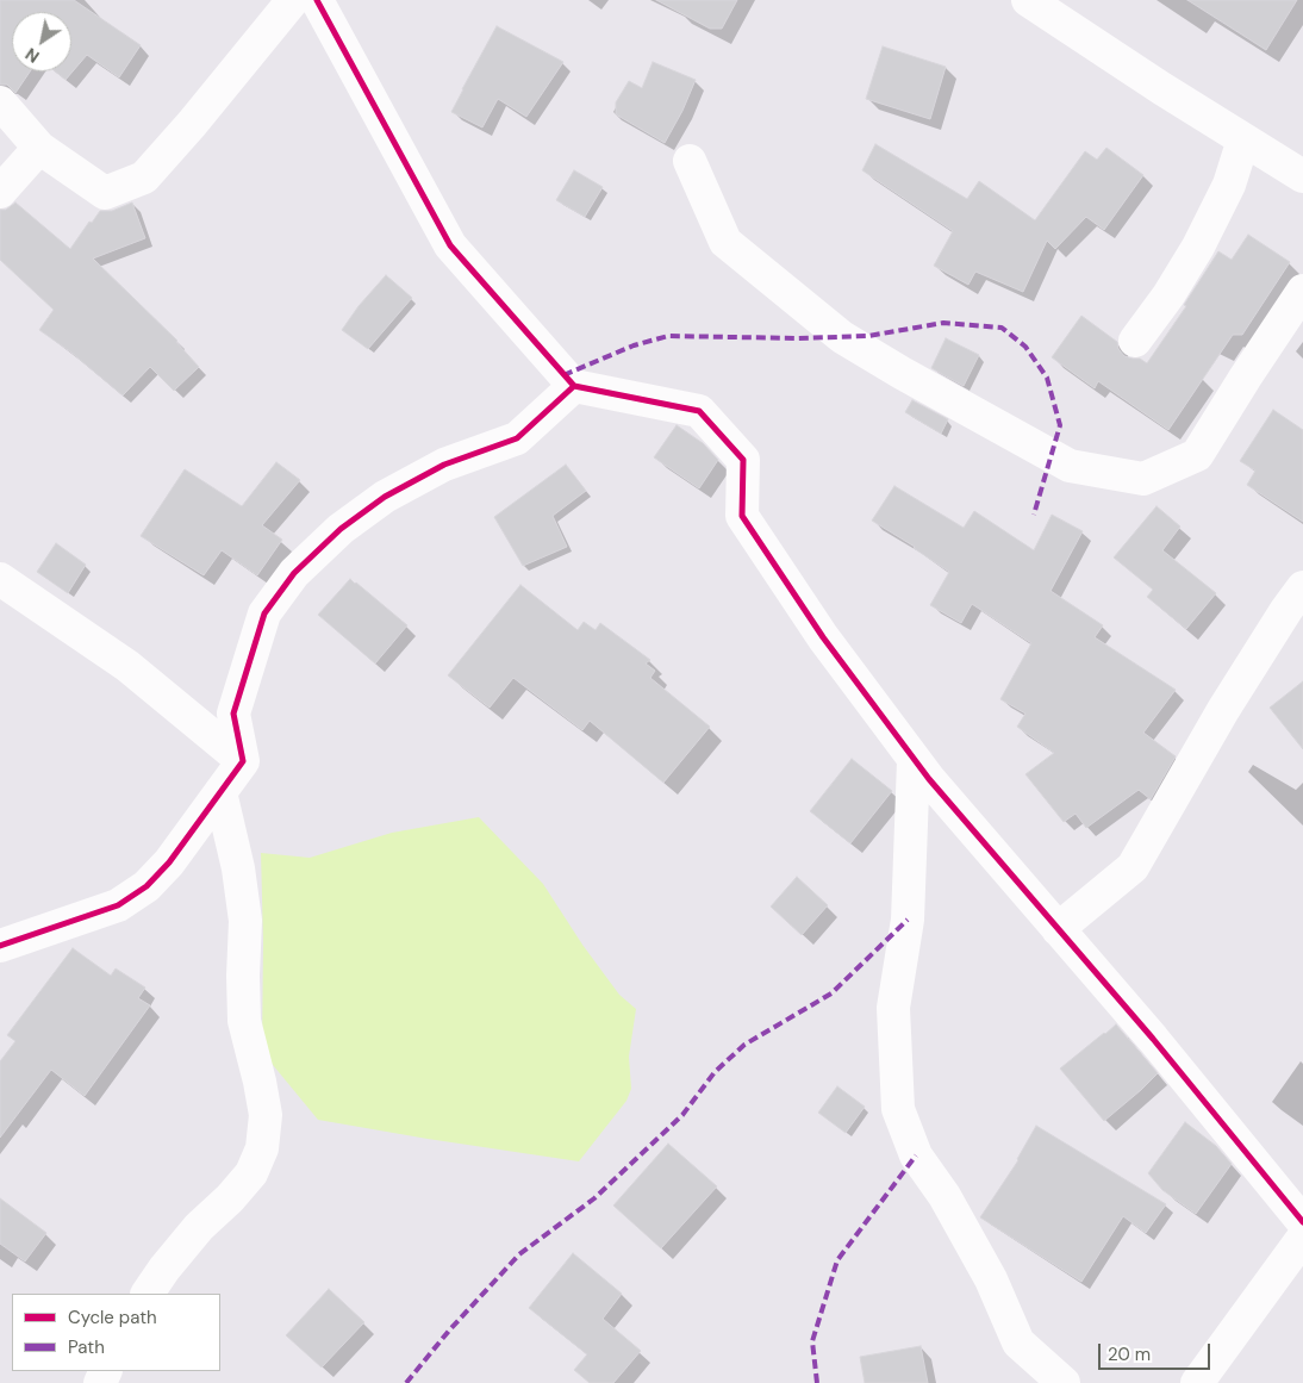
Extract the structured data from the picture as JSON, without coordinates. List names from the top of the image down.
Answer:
{
  "legend": ["Cycle path", "Path"],
  "scale_bar": "20 m",
  "north": "bottom left"
}
